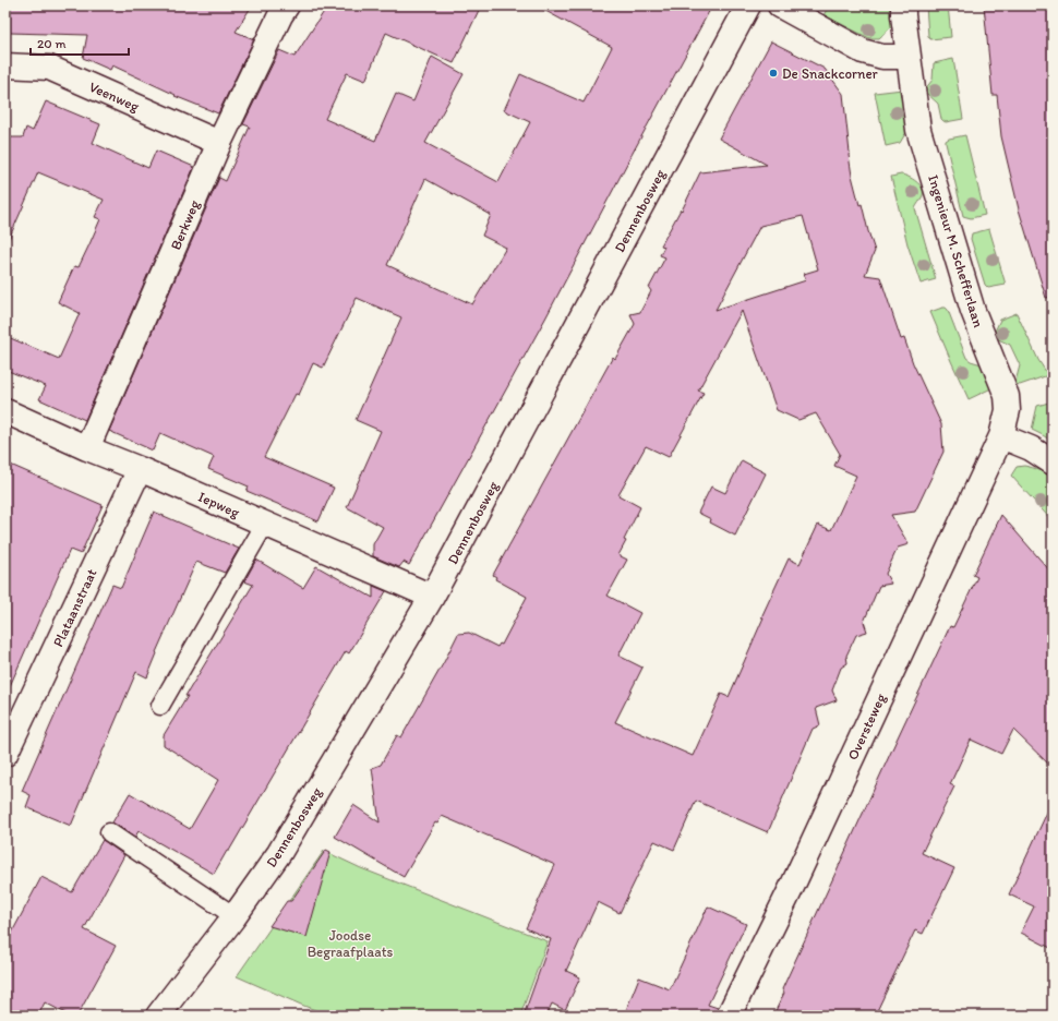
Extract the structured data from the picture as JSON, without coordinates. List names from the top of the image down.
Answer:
{
  "streets": {
    "street": [
      "Veenweg",
      "Dennenbosweg",
      "Berkweg",
      "Ingenieur M. Schefferlaan",
      "Iepweg",
      "Plataanstraat",
      "Oversteweg"
    ]
  },
  "crossings": [
    ["Veenweg", "Berkweg"],
    ["Dennenbosweg", "Iepweg"],
    ["Berkweg", "Iepweg"],
    ["Ingenieur M. Schefferlaan", "Oversteweg"],
    ["Iepweg", "Plataanstraat"]
  ],
  "parks": ["Joodse Begraafplaats"],
  "places": ["De Snackcorner"],
  "scale_bar": "20 m"
}
